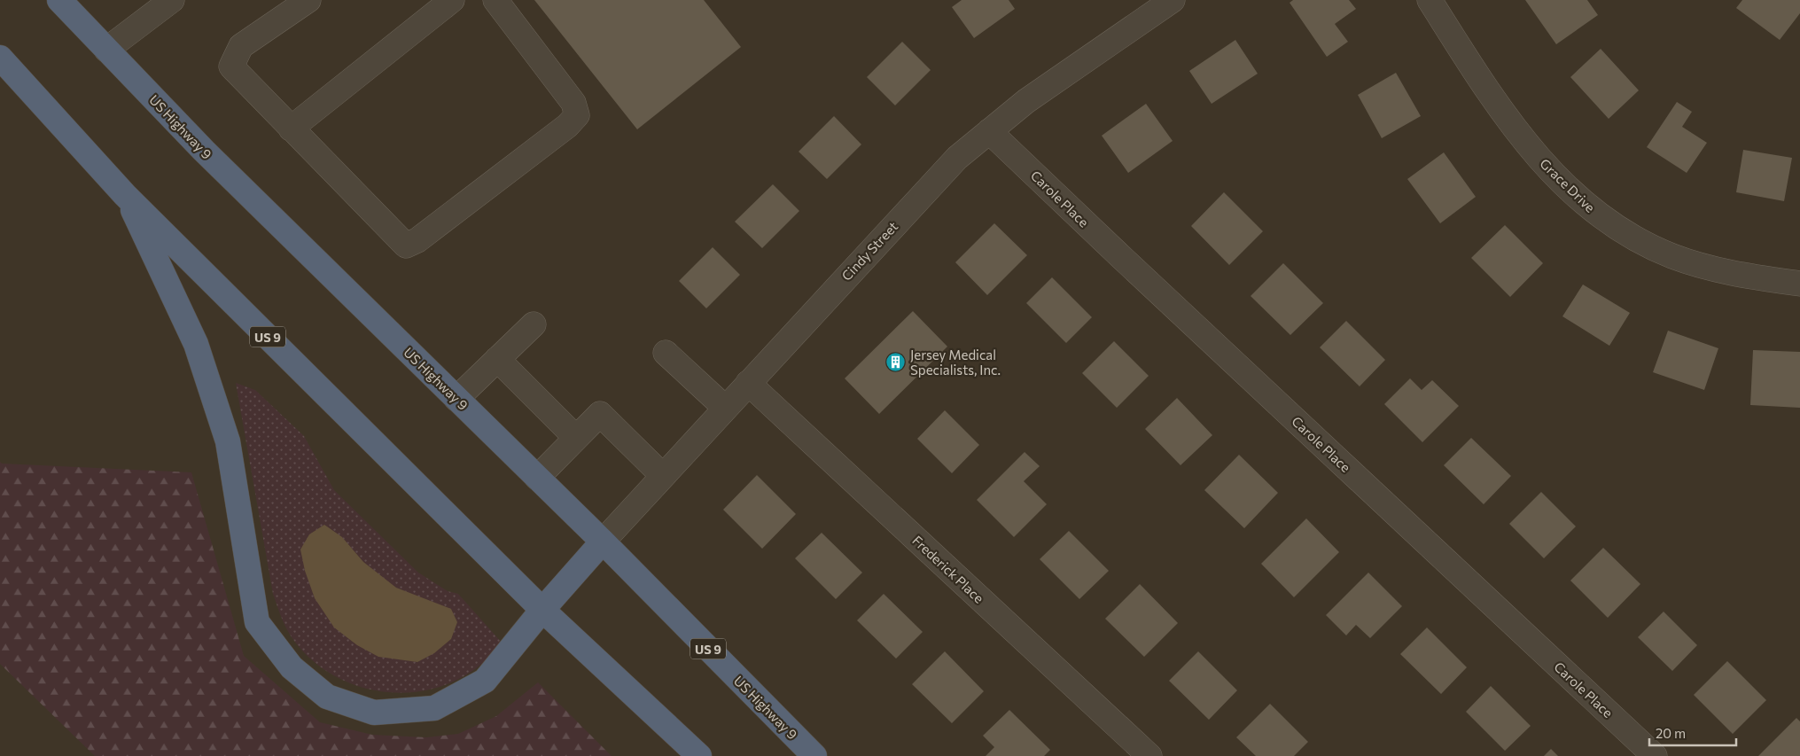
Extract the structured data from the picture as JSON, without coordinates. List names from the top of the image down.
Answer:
{
  "streets": {
    "highway": ["US Highway 9", "US 9"],
    "street": [
      "Grace Drive",
      "Carole Place",
      "Cindy Street",
      "Frederick Place"
    ]
  },
  "crossings": [
    ["US Highway 9", "Cindy Street"],
    ["Carole Place", "Cindy Street"],
    ["Cindy Street", "Frederick Place"]
  ],
  "places": {
    "building": ["Jersey Medical Specialists, Inc."]
  },
  "scale_bar": "20 m"
}
